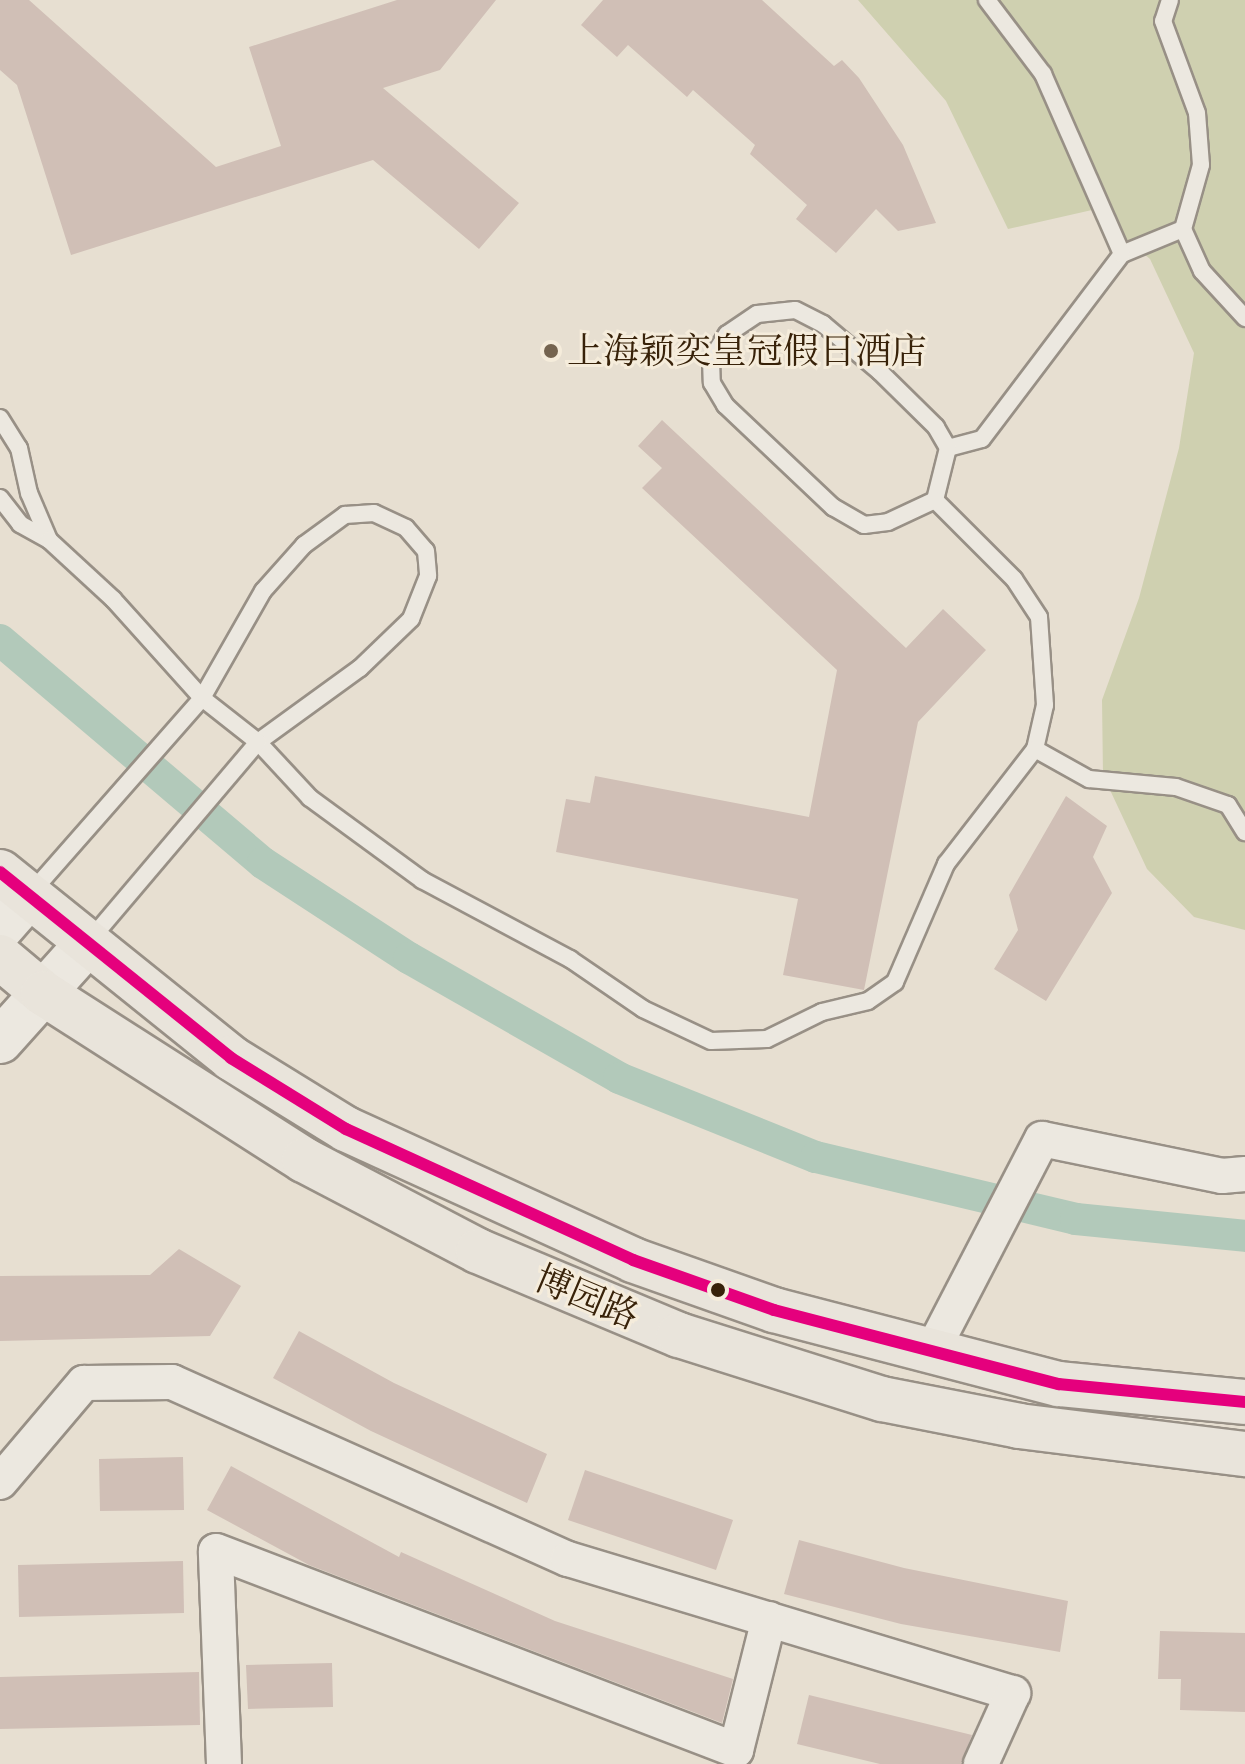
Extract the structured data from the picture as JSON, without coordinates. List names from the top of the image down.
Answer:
{
  "streets": {
    "main road": ["博园路"]
  },
  "places": ["上海颖奕皇冠假日酒店"]
}
